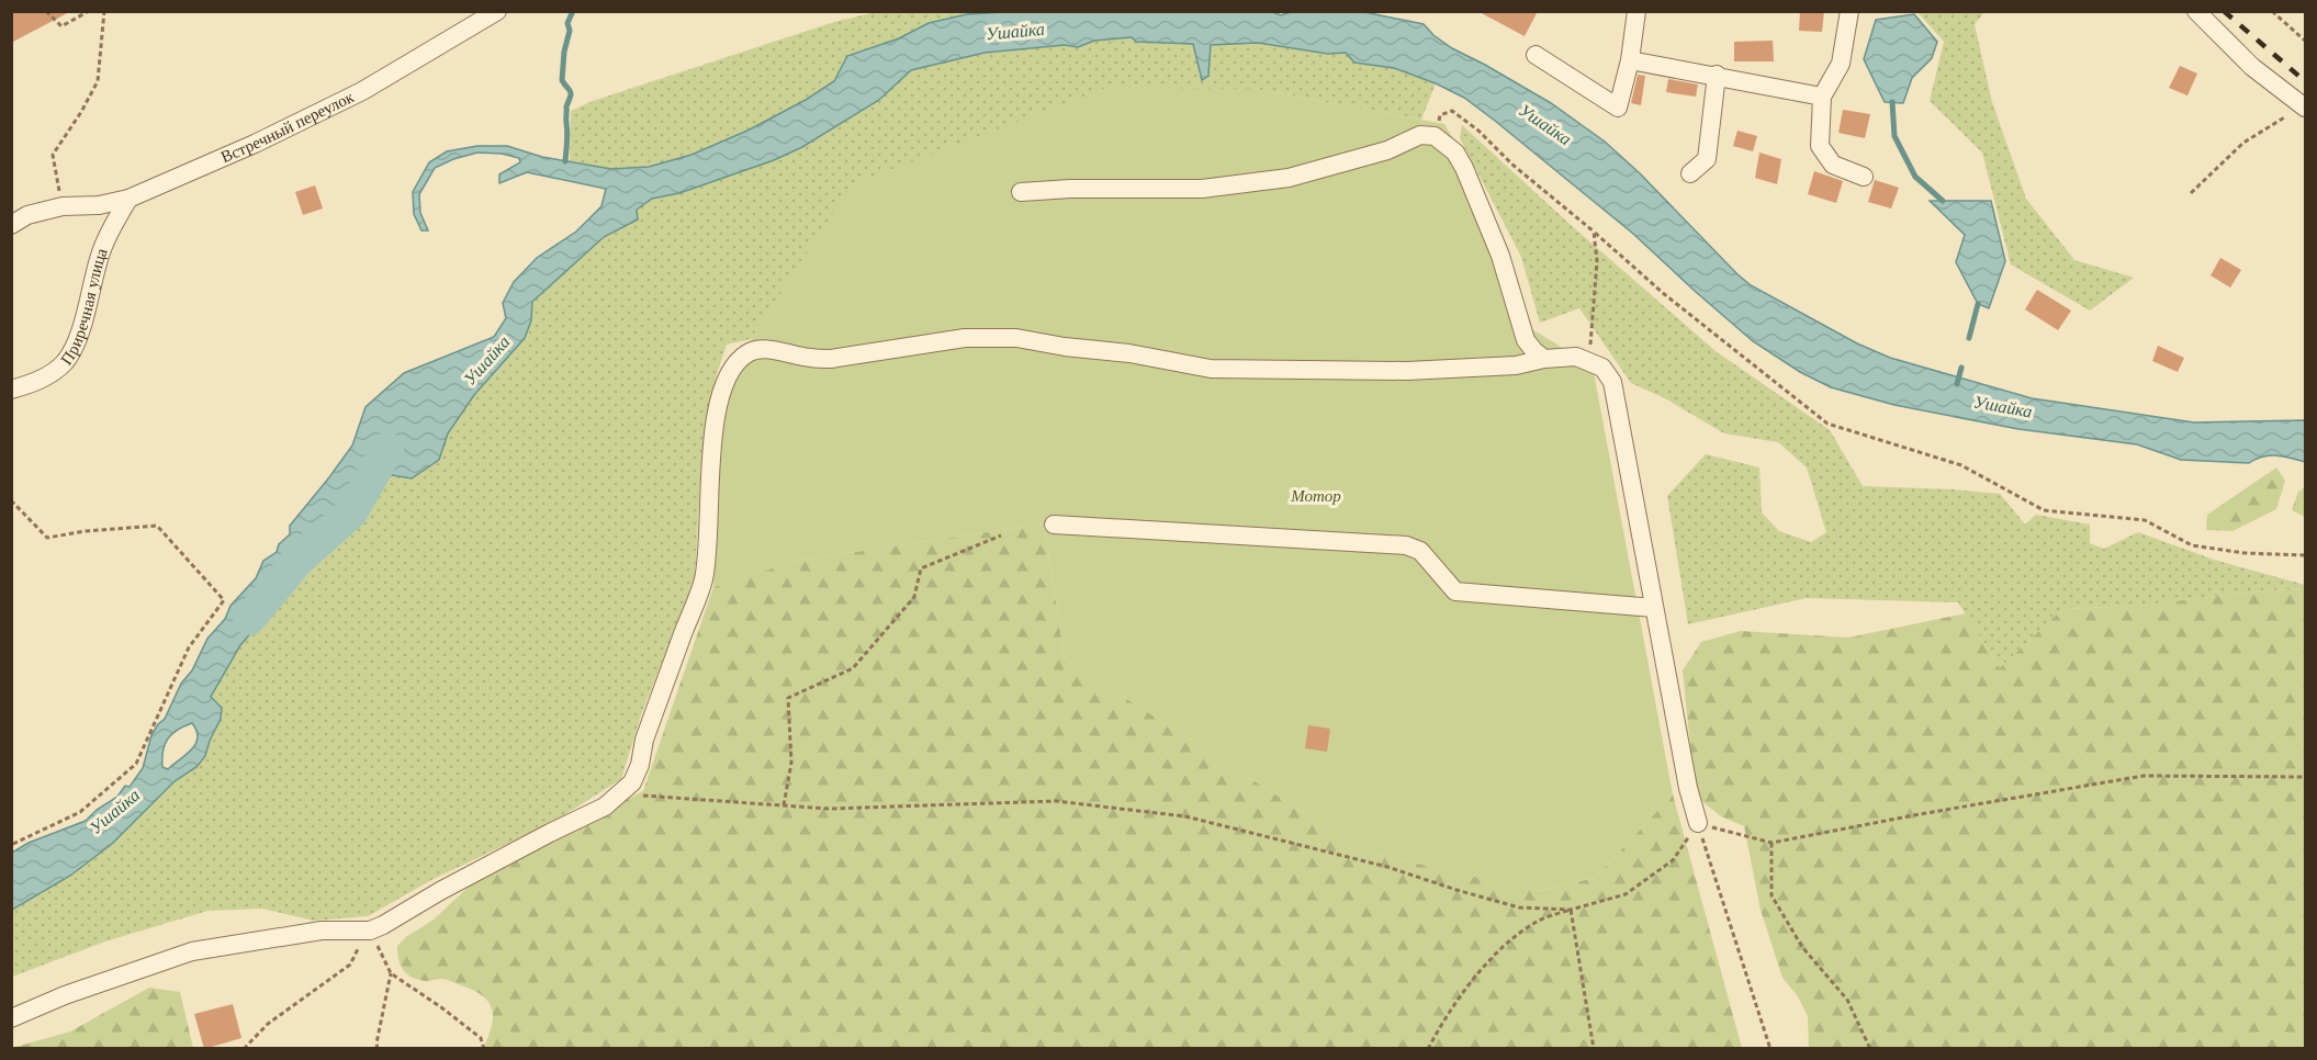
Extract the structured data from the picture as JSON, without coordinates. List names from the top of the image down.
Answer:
{
  "streets": {
    "street": ["Встречный переулок", "Приречная улица"]
  },
  "crossings": [
    ["Встречный переулок", "Приречная улица"]
  ],
  "water": ["Ушайка"],
  "parks": ["Мотор"]
}
